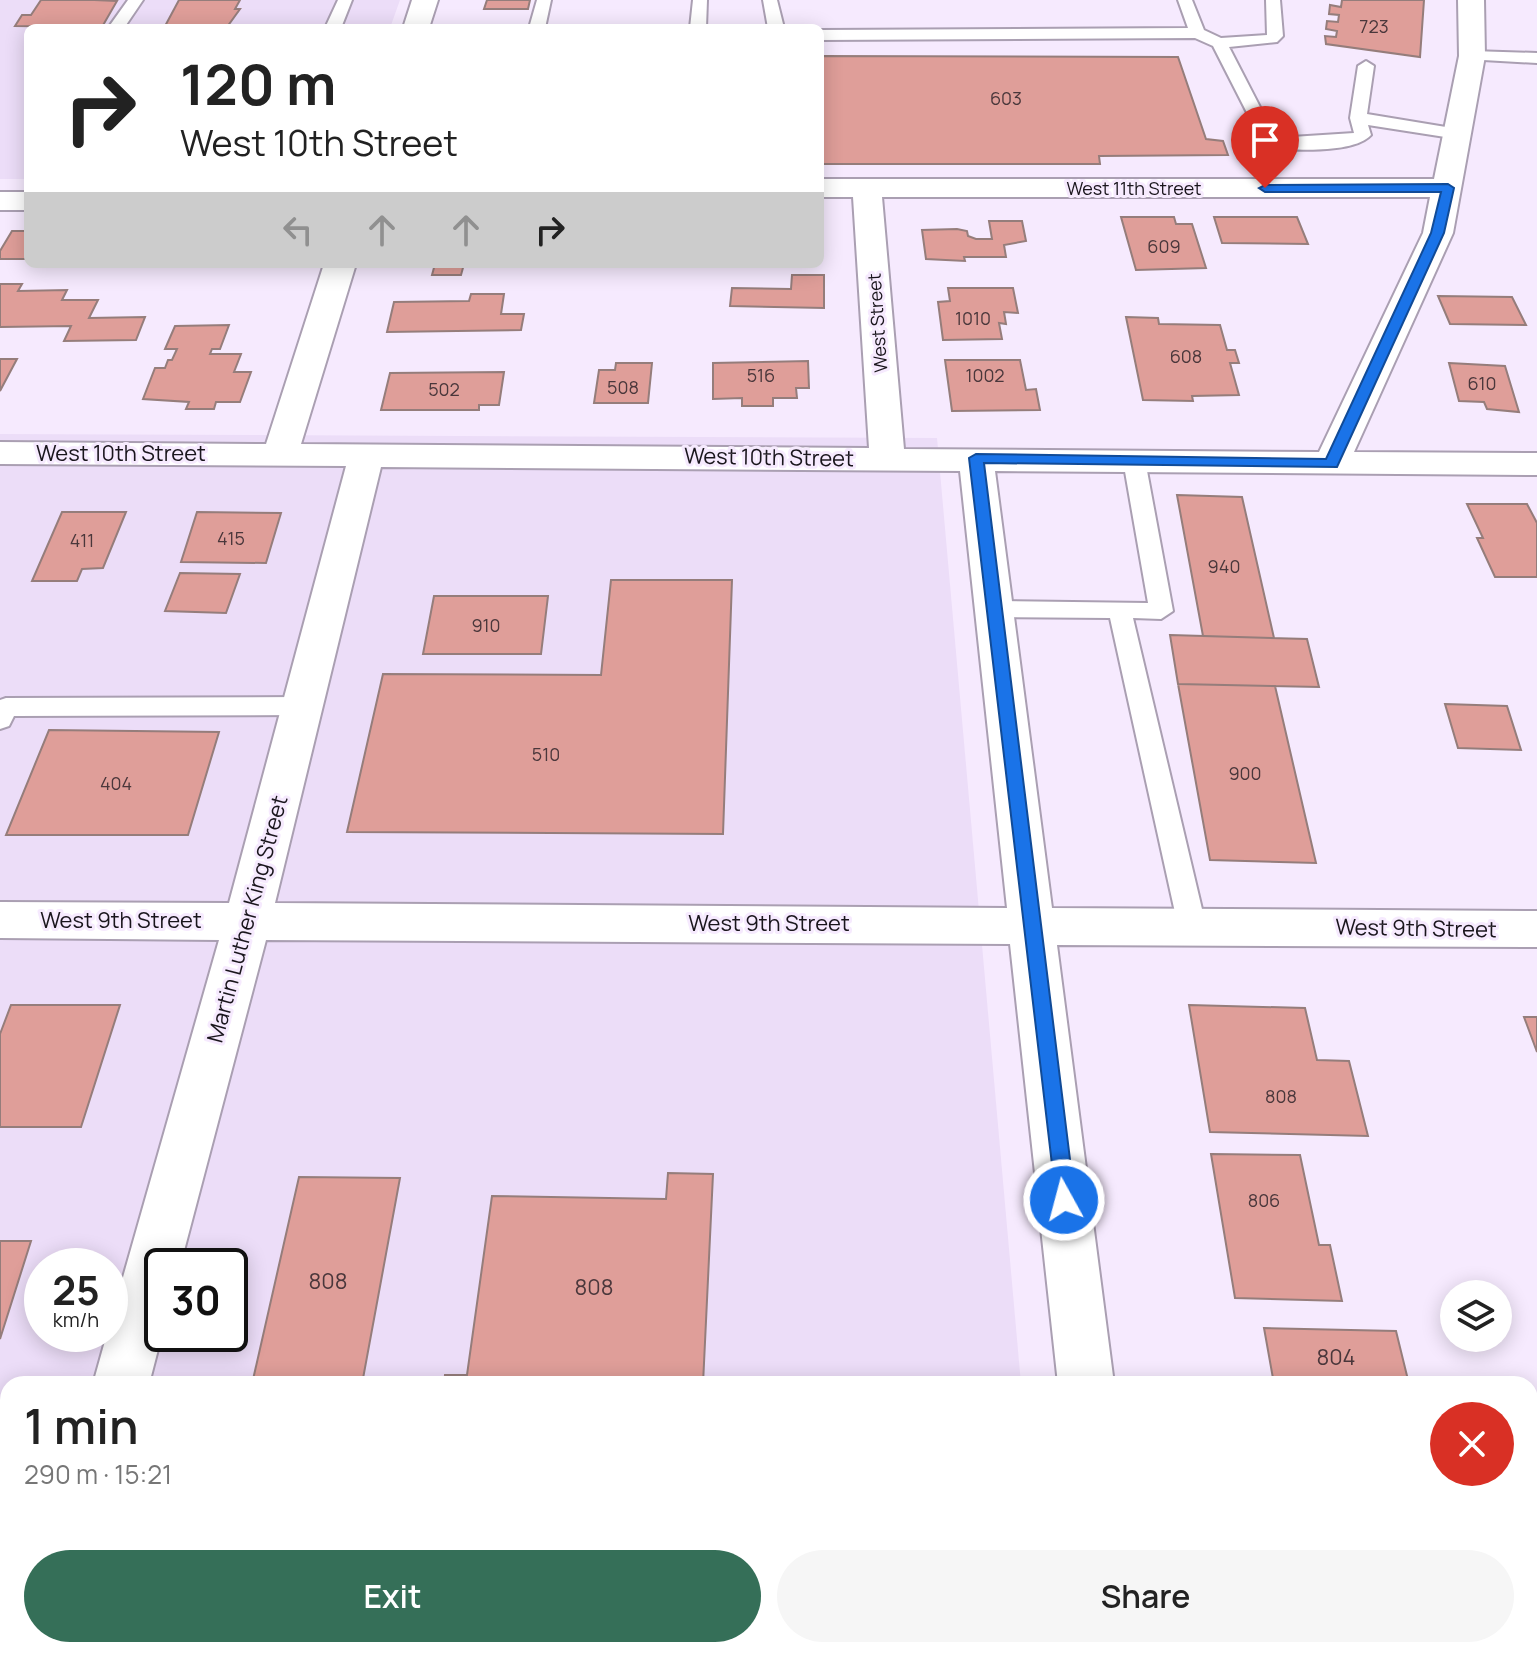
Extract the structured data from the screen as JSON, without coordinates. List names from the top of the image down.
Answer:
{
  "streets": {
    "street": [
      "West 11th Street",
      "West Street",
      "West 10th Street",
      "Martin Luther King Street",
      "West 9th Street"
    ]
  },
  "crossings": [
    ["West 11th Street", "West Street"],
    ["West Street", "West 10th Street"],
    ["West 10th Street", "Martin Luther King Street"],
    ["Martin Luther King Street", "West 9th Street"]
  ],
  "house_numbers": [
    "723",
    "603",
    "609",
    "1010",
    "608",
    "516",
    "1002",
    "610",
    "508",
    "502",
    "415",
    "411",
    "940",
    "910",
    "510",
    "900",
    "404",
    "808",
    "806",
    "808",
    "808",
    "804"
  ],
  "page": {
    "turn": ["120 m", "West 10th Street"],
    "speed": "25 km/h",
    "limit": "30",
    "heading": ["1 min", "290 m · 15:21"],
    "buttons": ["Exit", "Share"]
  }
}
